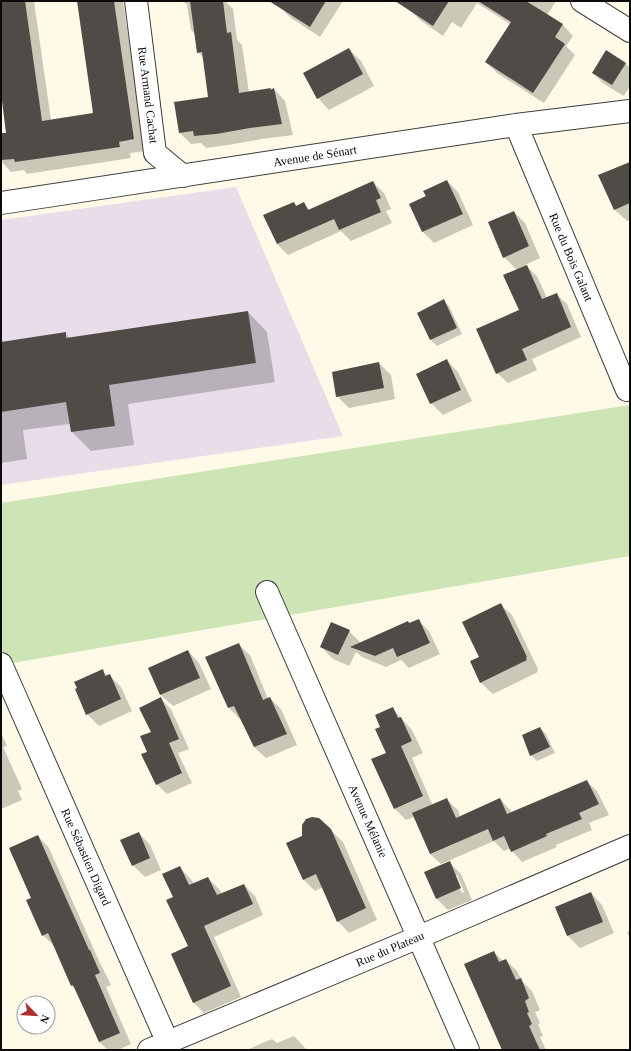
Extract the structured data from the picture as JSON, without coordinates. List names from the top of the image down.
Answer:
{
  "streets": {
    "street": [
      "Rue Armand Cachat",
      "Avenue de Sénart",
      "Rue du Bois Galant",
      "Avenue Mélanie",
      "Rue Sébastien Digard",
      "Rue du Plateau"
    ]
  },
  "crossings": [
    ["Rue Armand Cachat", "Avenue de Sénart"],
    ["Avenue de Sénart", "Rue du Bois Galant"],
    ["Avenue Mélanie", "Rue du Plateau"],
    ["Rue Sébastien Digard", "Rue du Plateau"]
  ],
  "north": "bottom right"
}
